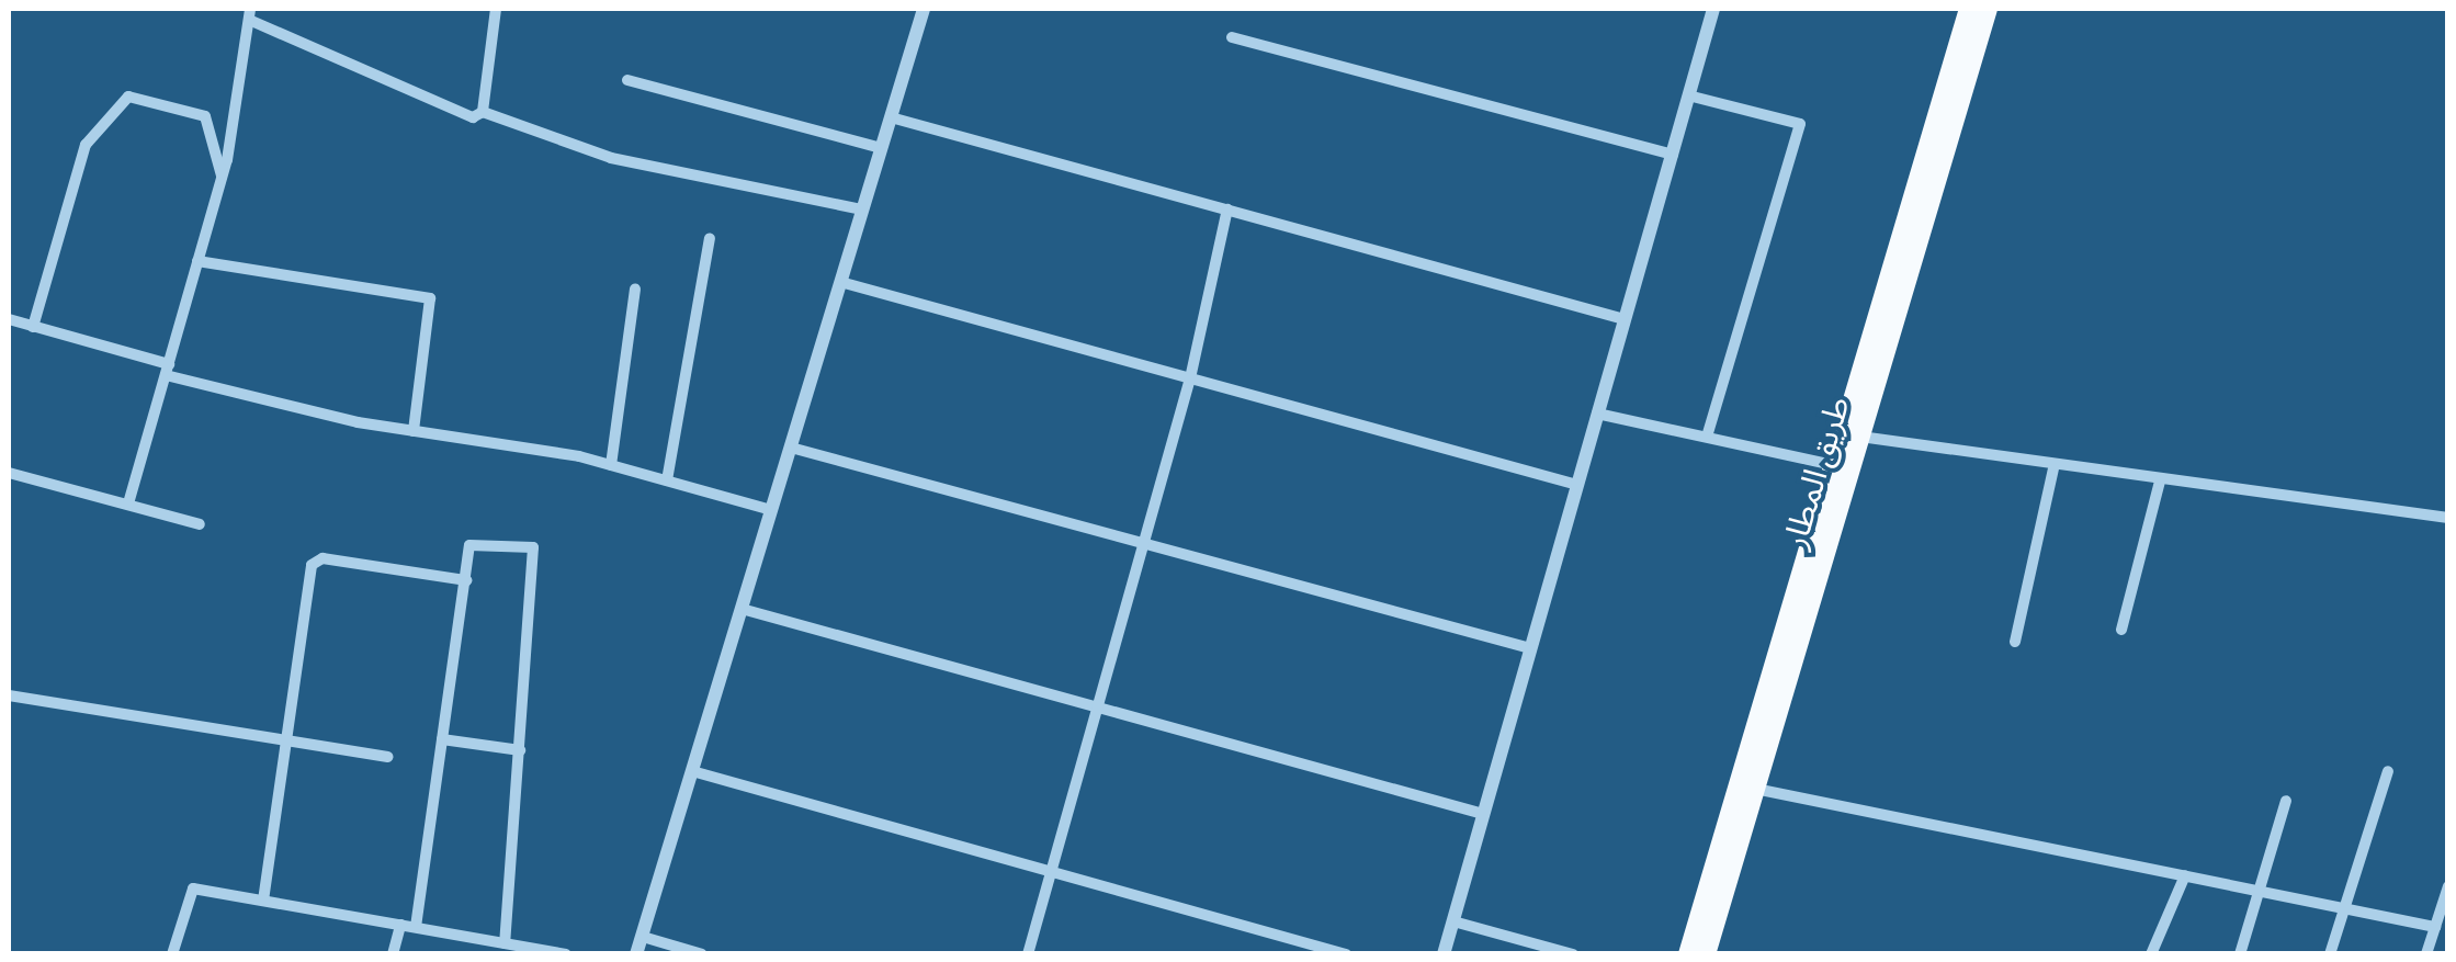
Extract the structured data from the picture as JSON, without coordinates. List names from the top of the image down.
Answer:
{
  "streets": {
    "highway": ["طريق المطار"]
  }
}
